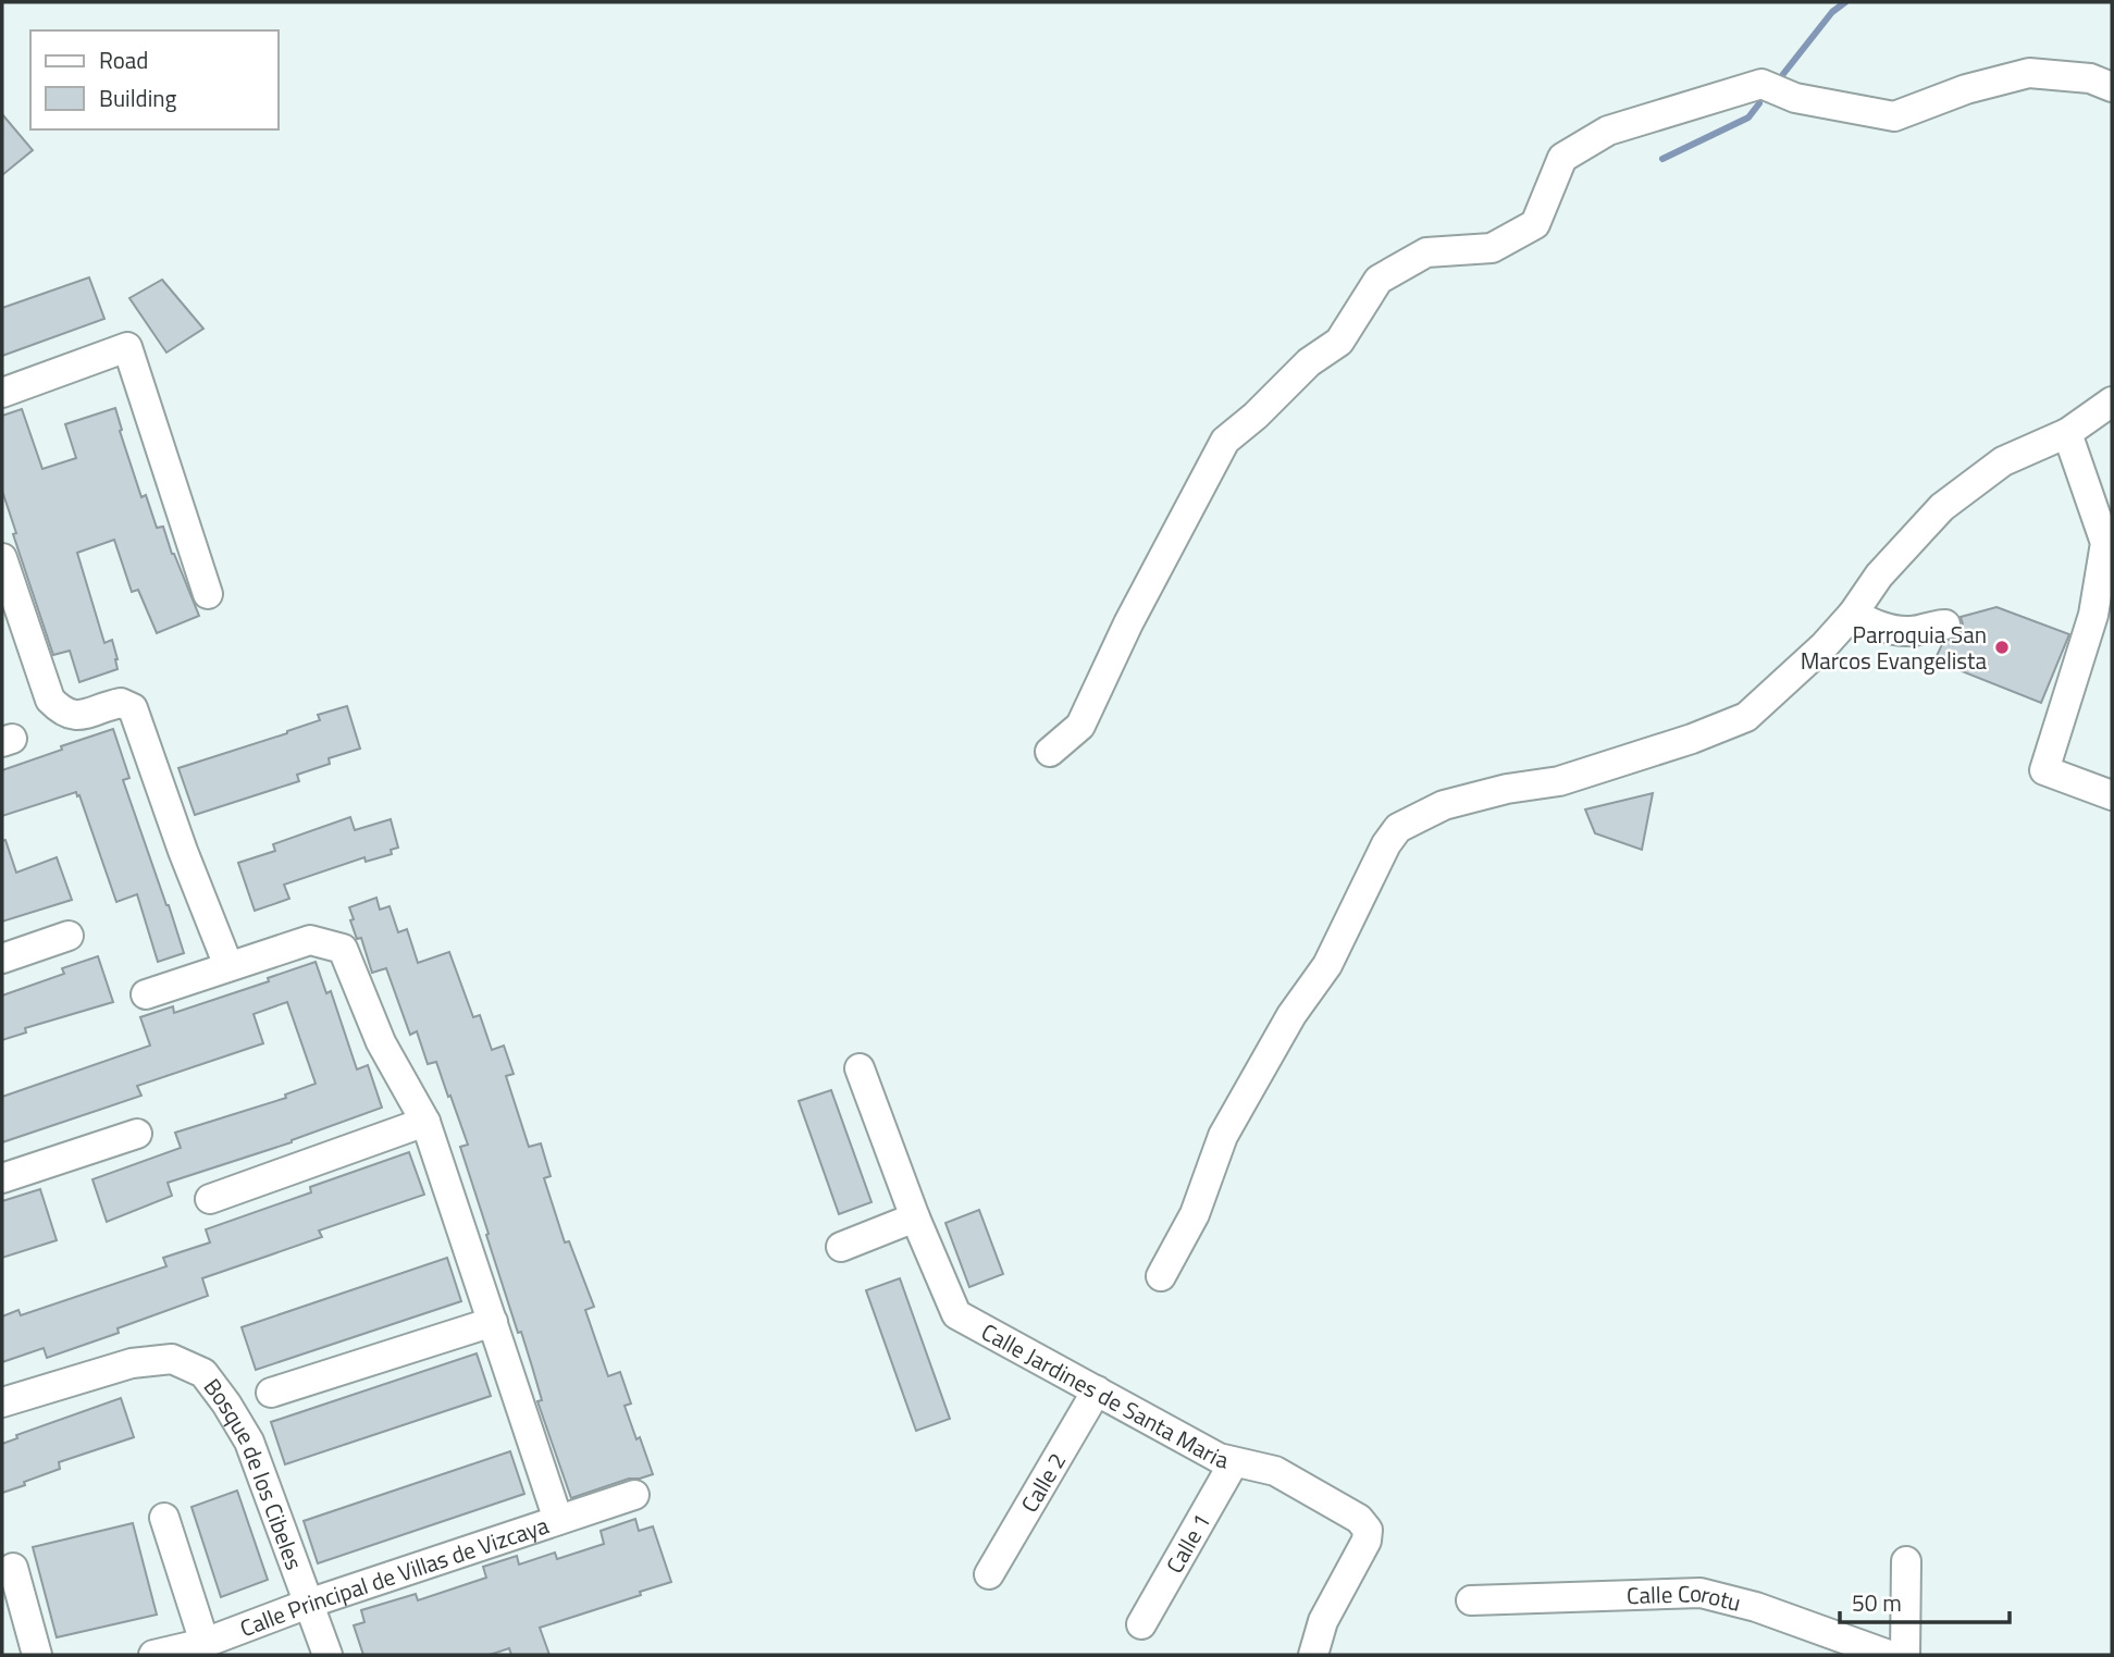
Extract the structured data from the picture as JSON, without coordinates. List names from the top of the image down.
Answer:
{
  "streets": {
    "street": [
      "Calle Jardines de Santa Maria",
      "Bosque de los Cibeles",
      "Calle 2",
      "Calle 1",
      "Calle Principal de Villas de Vizcaya",
      "Calle Corotu"
    ]
  },
  "crossings": [
    ["Calle Jardines de Santa Maria", "Calle 2"],
    ["Calle Jardines de Santa Maria", "Calle 1"],
    ["Bosque de los Cibeles", "Calle Principal de Villas de Vizcaya"]
  ],
  "places": ["Parroquia San Marcos Evangelista"],
  "legend": ["Road", "Building"],
  "scale_bar": "50 m"
}
